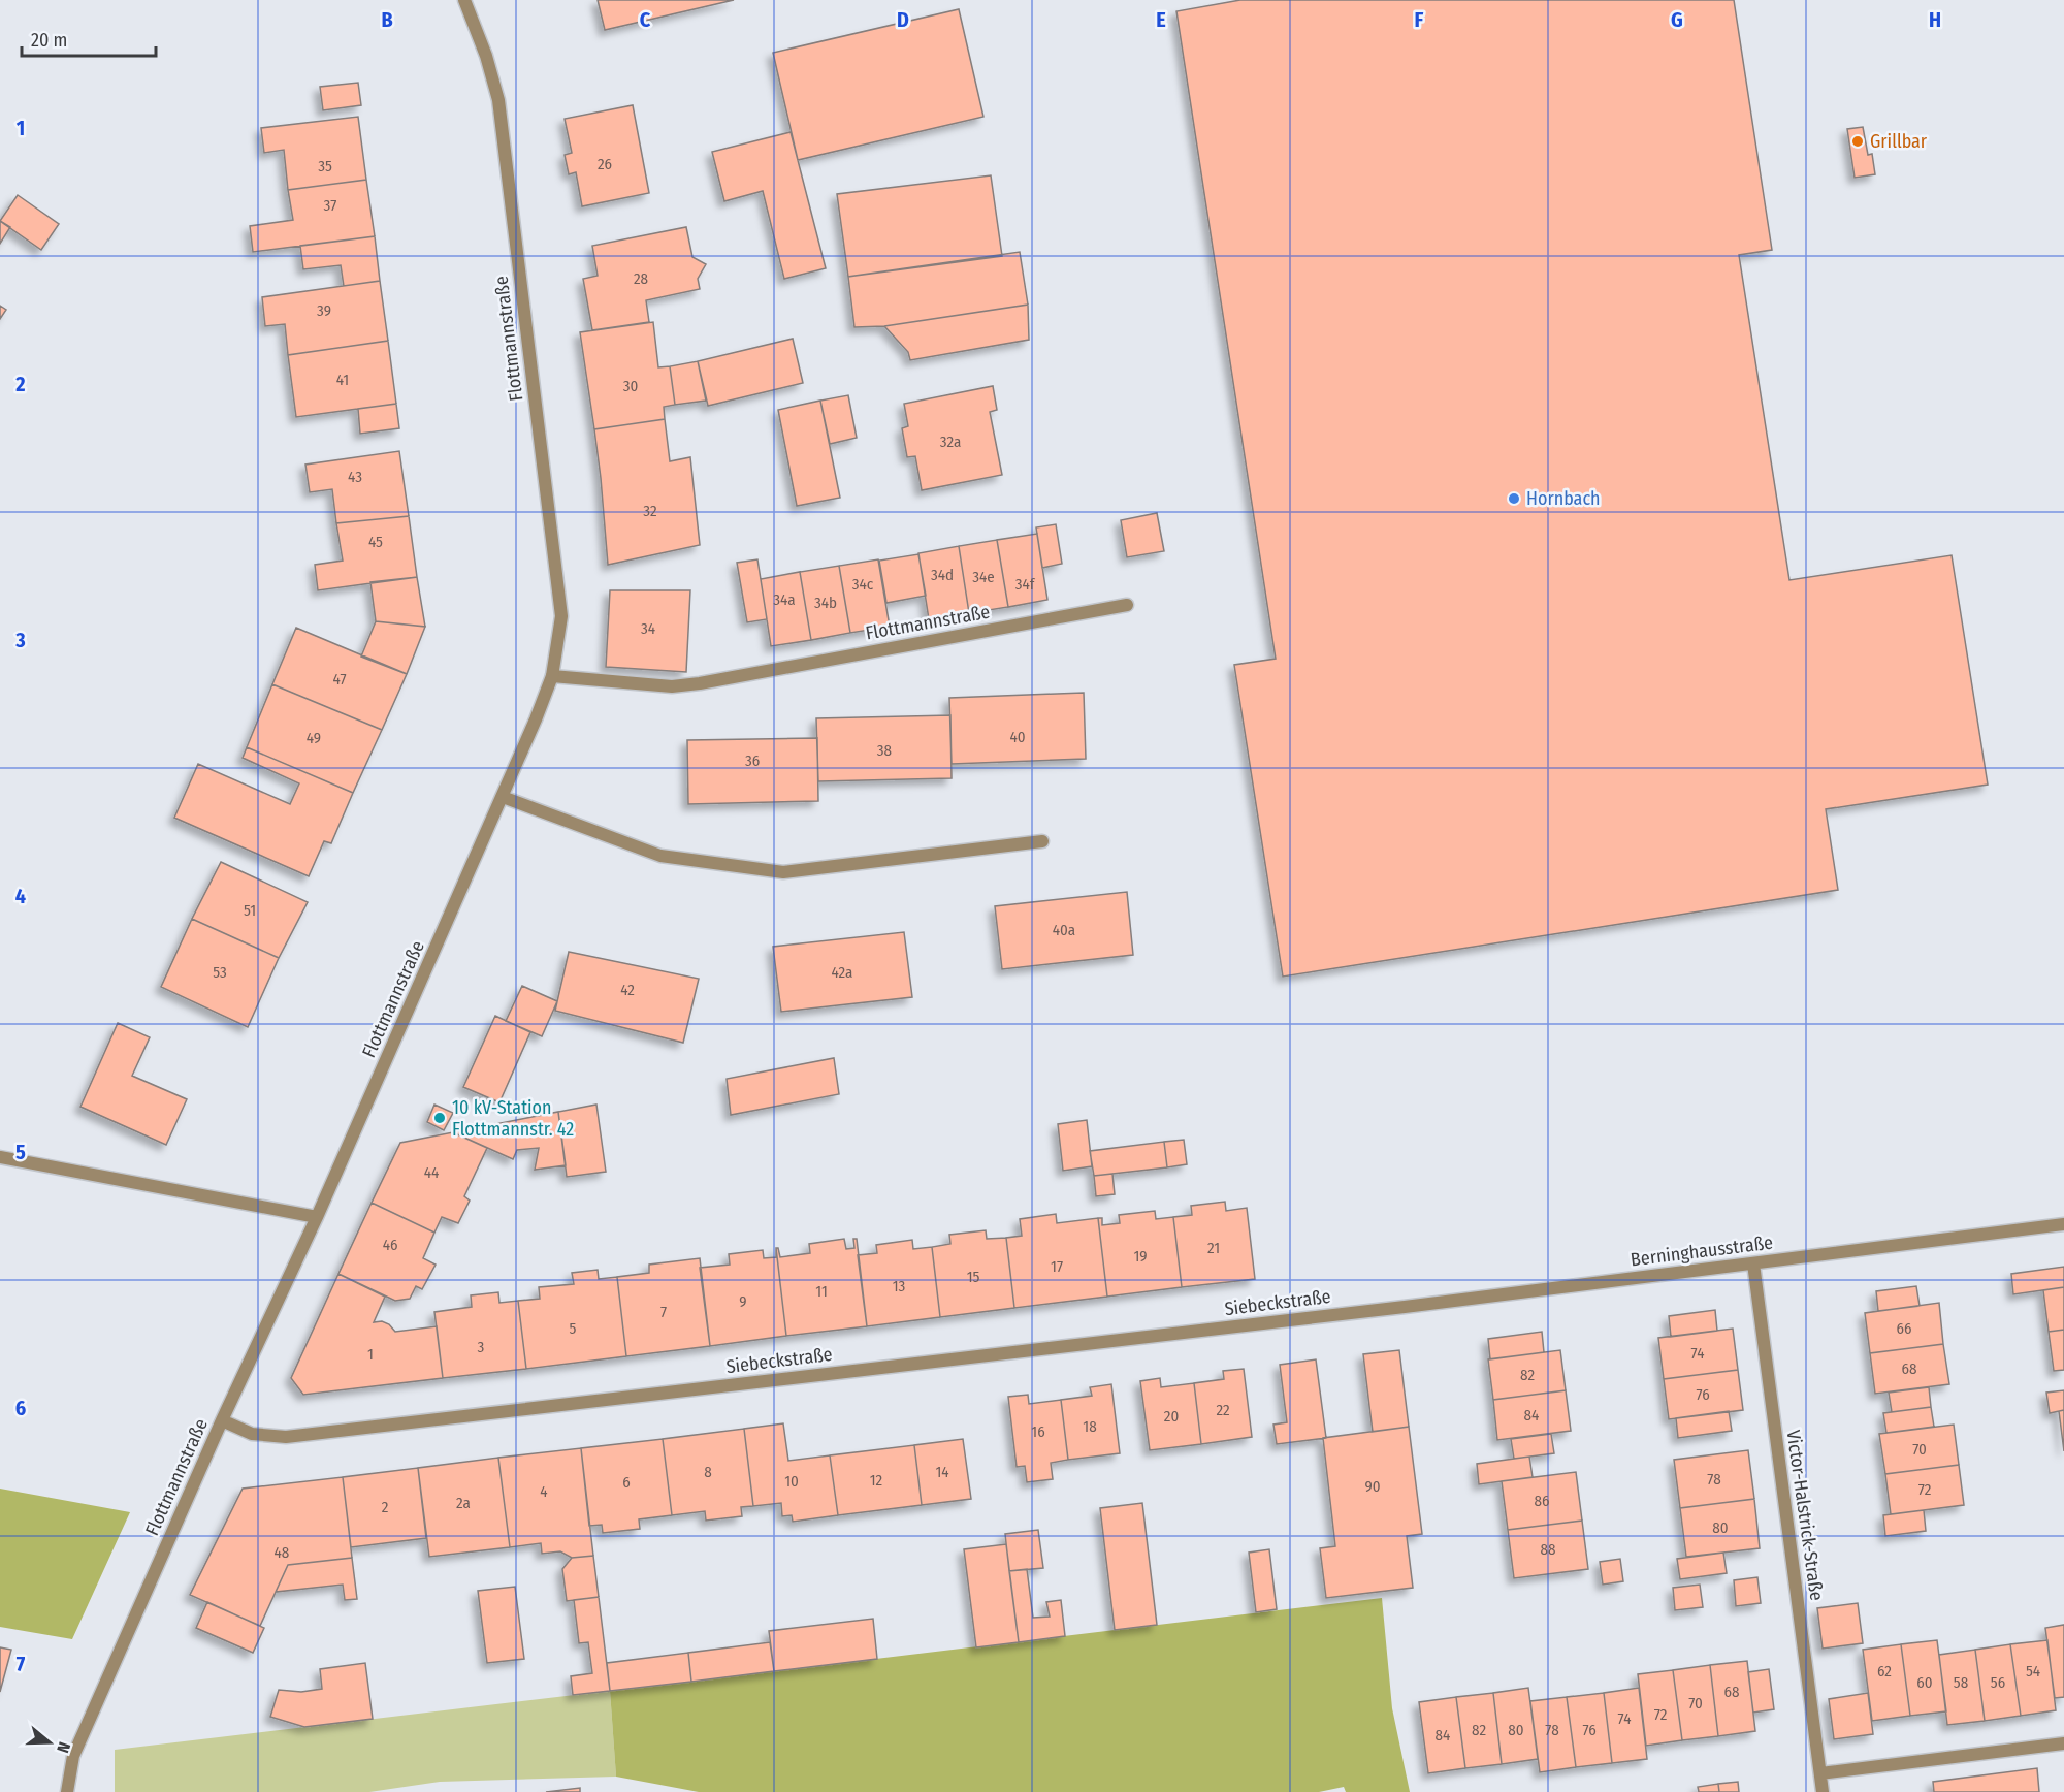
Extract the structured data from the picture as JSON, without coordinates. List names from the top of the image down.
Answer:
{
  "streets": {
    "street": [
      "Flottmannstraße",
      "Berninghausstraße",
      "Siebeckstraße",
      "Victor-Halstrick-Straße"
    ]
  },
  "crossings": [
    ["Flottmannstraße", "Siebeckstraße"],
    ["Berninghausstraße", "Siebeckstraße"],
    ["Berninghausstraße", "Victor-Halstrick-Straße"]
  ],
  "places": ["Grillbar", "Hornbach", "10 kV-Station Flottmannstr. 42"],
  "house_numbers": [
    "26",
    "35",
    "37",
    "28",
    "39",
    "41",
    "30",
    "32a",
    "43",
    "32",
    "45",
    "34d",
    "34e",
    "34c",
    "34f",
    "34a",
    "34b",
    "34",
    "47",
    "40",
    "49",
    "38",
    "36",
    "51",
    "40a",
    "53",
    "42a",
    "42",
    "44",
    "46",
    "21",
    "19",
    "17",
    "15",
    "13",
    "11",
    "9",
    "7",
    "5",
    "66",
    "3",
    "74",
    "1",
    "68",
    "82",
    "76",
    "22",
    "84",
    "20",
    "18",
    "16",
    "70",
    "8",
    "14",
    "78",
    "12",
    "10",
    "6",
    "90",
    "72",
    "4",
    "86",
    "2a",
    "2",
    "80",
    "88",
    "48",
    "62",
    "54",
    "60",
    "58",
    "56",
    "68",
    "70",
    "72",
    "74",
    "82",
    "80",
    "78",
    "76",
    "84"
  ],
  "scale_bar": "20 m",
  "north": "right",
  "grid": {
    "columns": [
      "B",
      "C",
      "D",
      "E",
      "F",
      "G",
      "H"
    ],
    "rows": [
      "1",
      "2",
      "3",
      "4",
      "5",
      "6",
      "7"
    ]
  }
}
